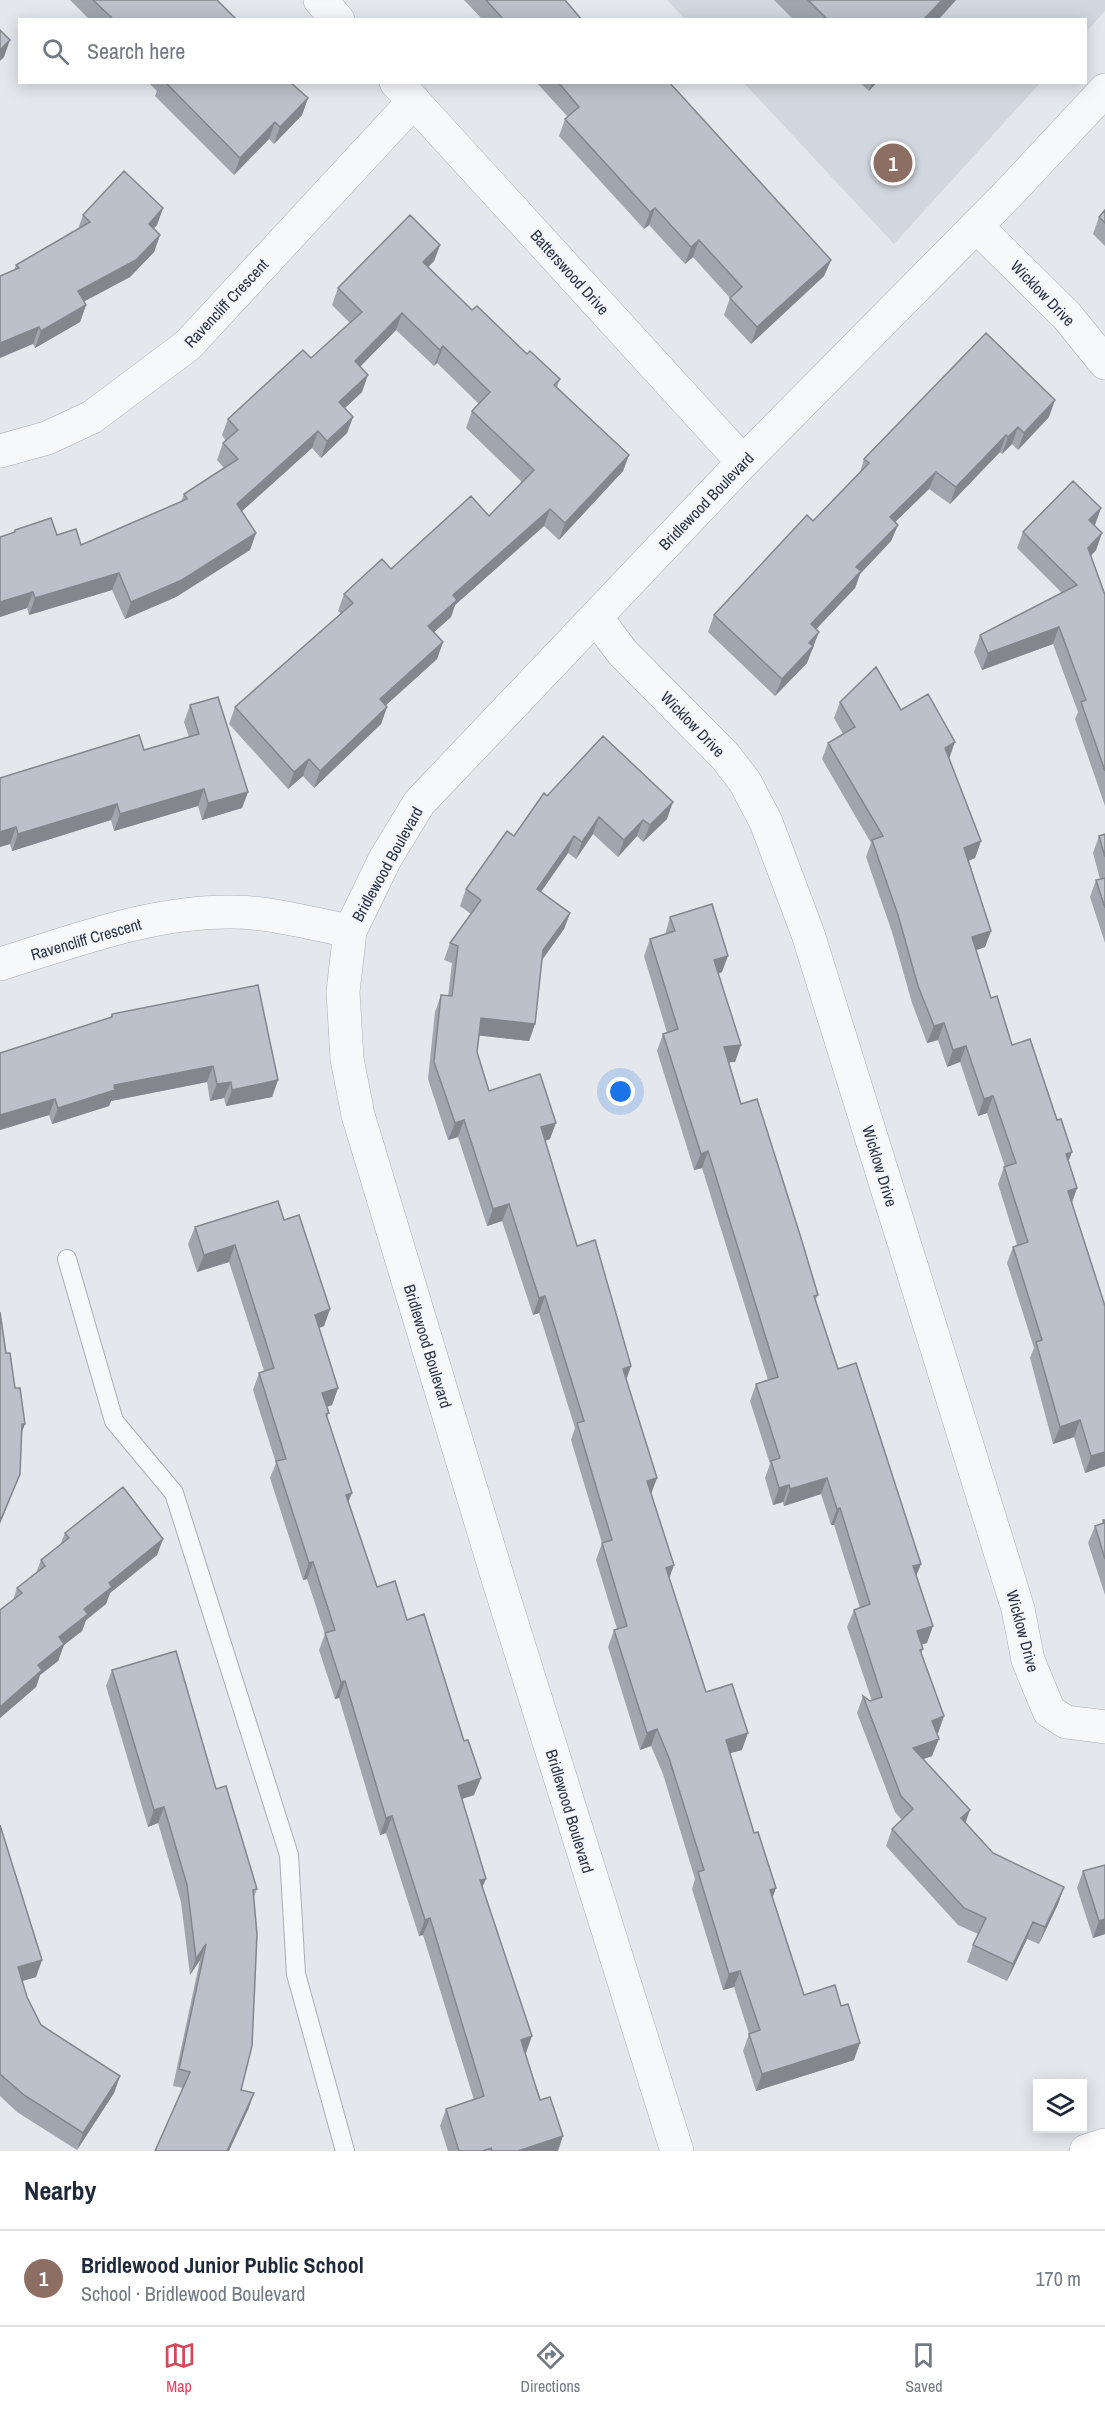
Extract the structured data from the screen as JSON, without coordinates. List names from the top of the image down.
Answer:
{
  "streets": {
    "street": [
      "Batterswood Drive",
      "Wicklow Drive",
      "Ravencliff Crescent",
      "Bridlewood Boulevard"
    ]
  },
  "crossings": [
    ["Batterswood Drive", "Ravencliff Crescent"],
    ["Batterswood Drive", "Bridlewood Boulevard"],
    ["Wicklow Drive", "Bridlewood Boulevard"],
    ["Ravencliff Crescent", "Bridlewood Boulevard"]
  ],
  "page": {
    "search": "Search here",
    "pins": "1",
    "heading": "Nearby",
    "list": [
      {
        "mark": "1",
        "name": "Bridlewood Junior Public School",
        "note": "School · Bridlewood Boulevard",
        "value": "170 m"
      }
    ],
    "nav": ["Map", "Directions", "Saved"]
  }
}
